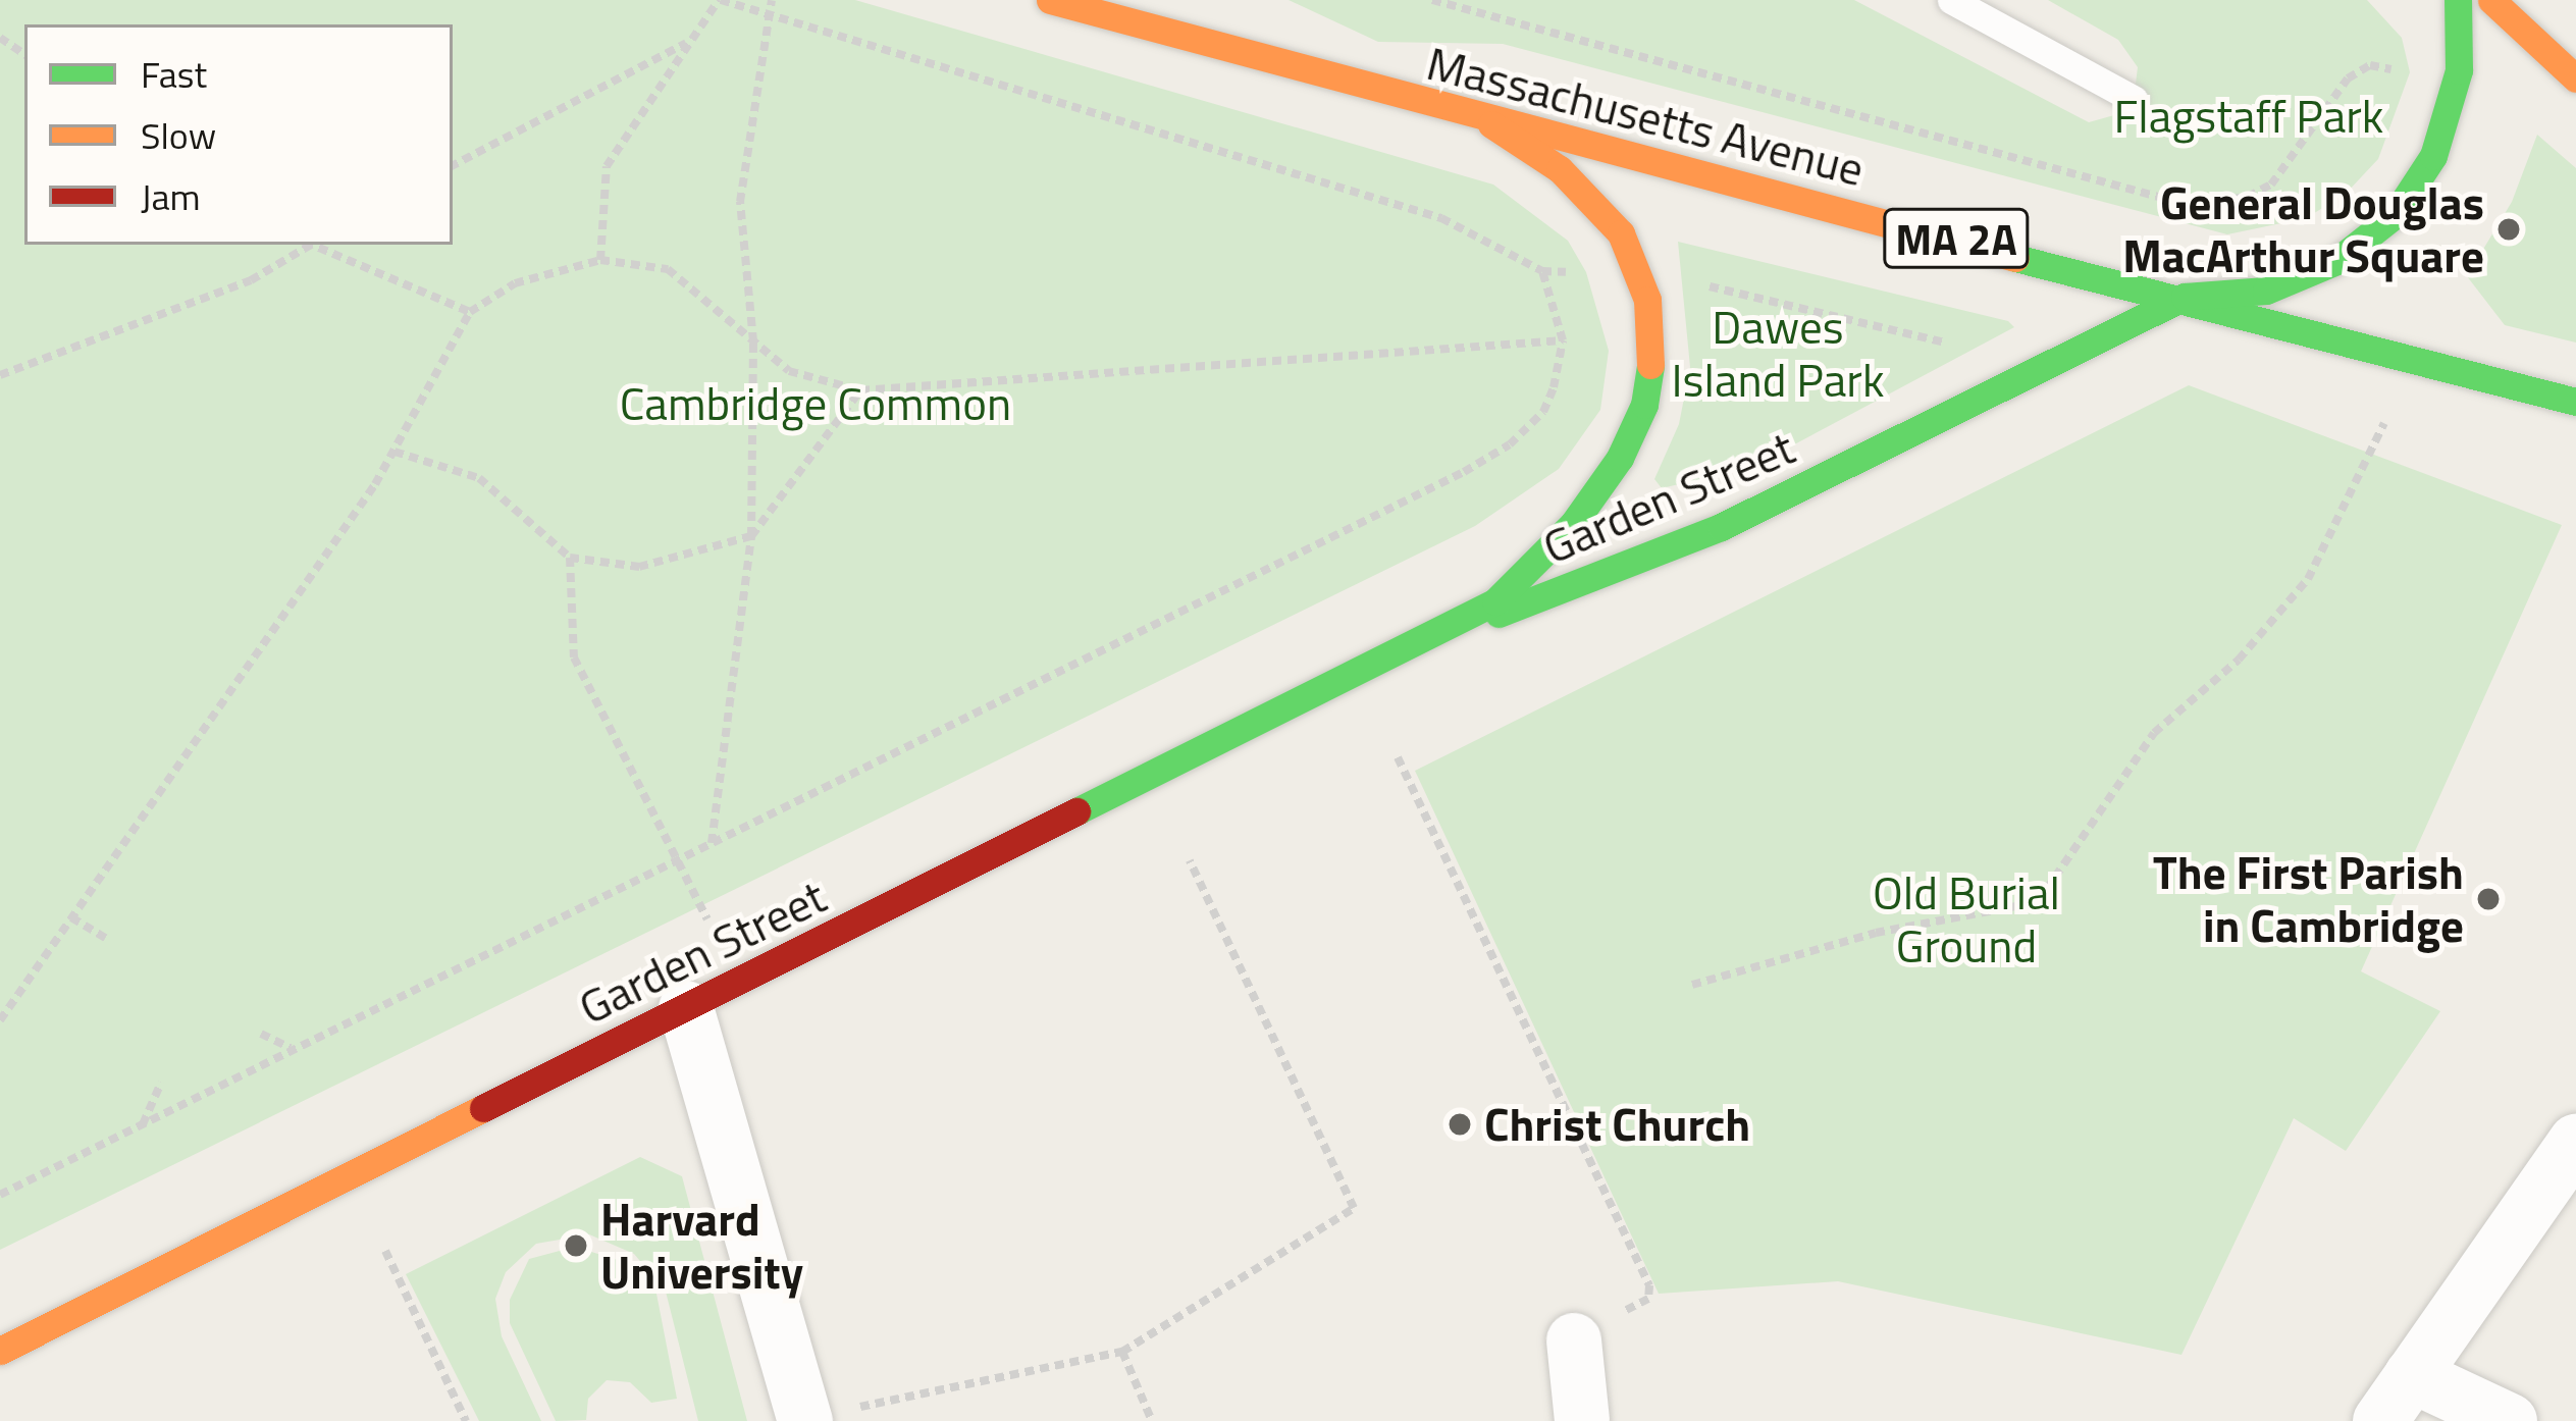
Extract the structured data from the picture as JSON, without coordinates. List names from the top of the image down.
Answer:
{
  "streets": {
    "main road": ["Massachusetts Avenue", "MA 2A", "Garden Street"]
  },
  "crossings": [
    ["Massachusetts Avenue", "Garden Street"]
  ],
  "parks": [
    "Flagstaff Park",
    "Dawes Island Park",
    "Cambridge Common",
    "Old Burial Ground"
  ],
  "places": [
    "General Douglas MacArthur Square",
    "The First Parish in Cambridge",
    "Christ Church",
    "Harvard University"
  ],
  "legend": ["Fast", "Slow", "Jam"]
}
